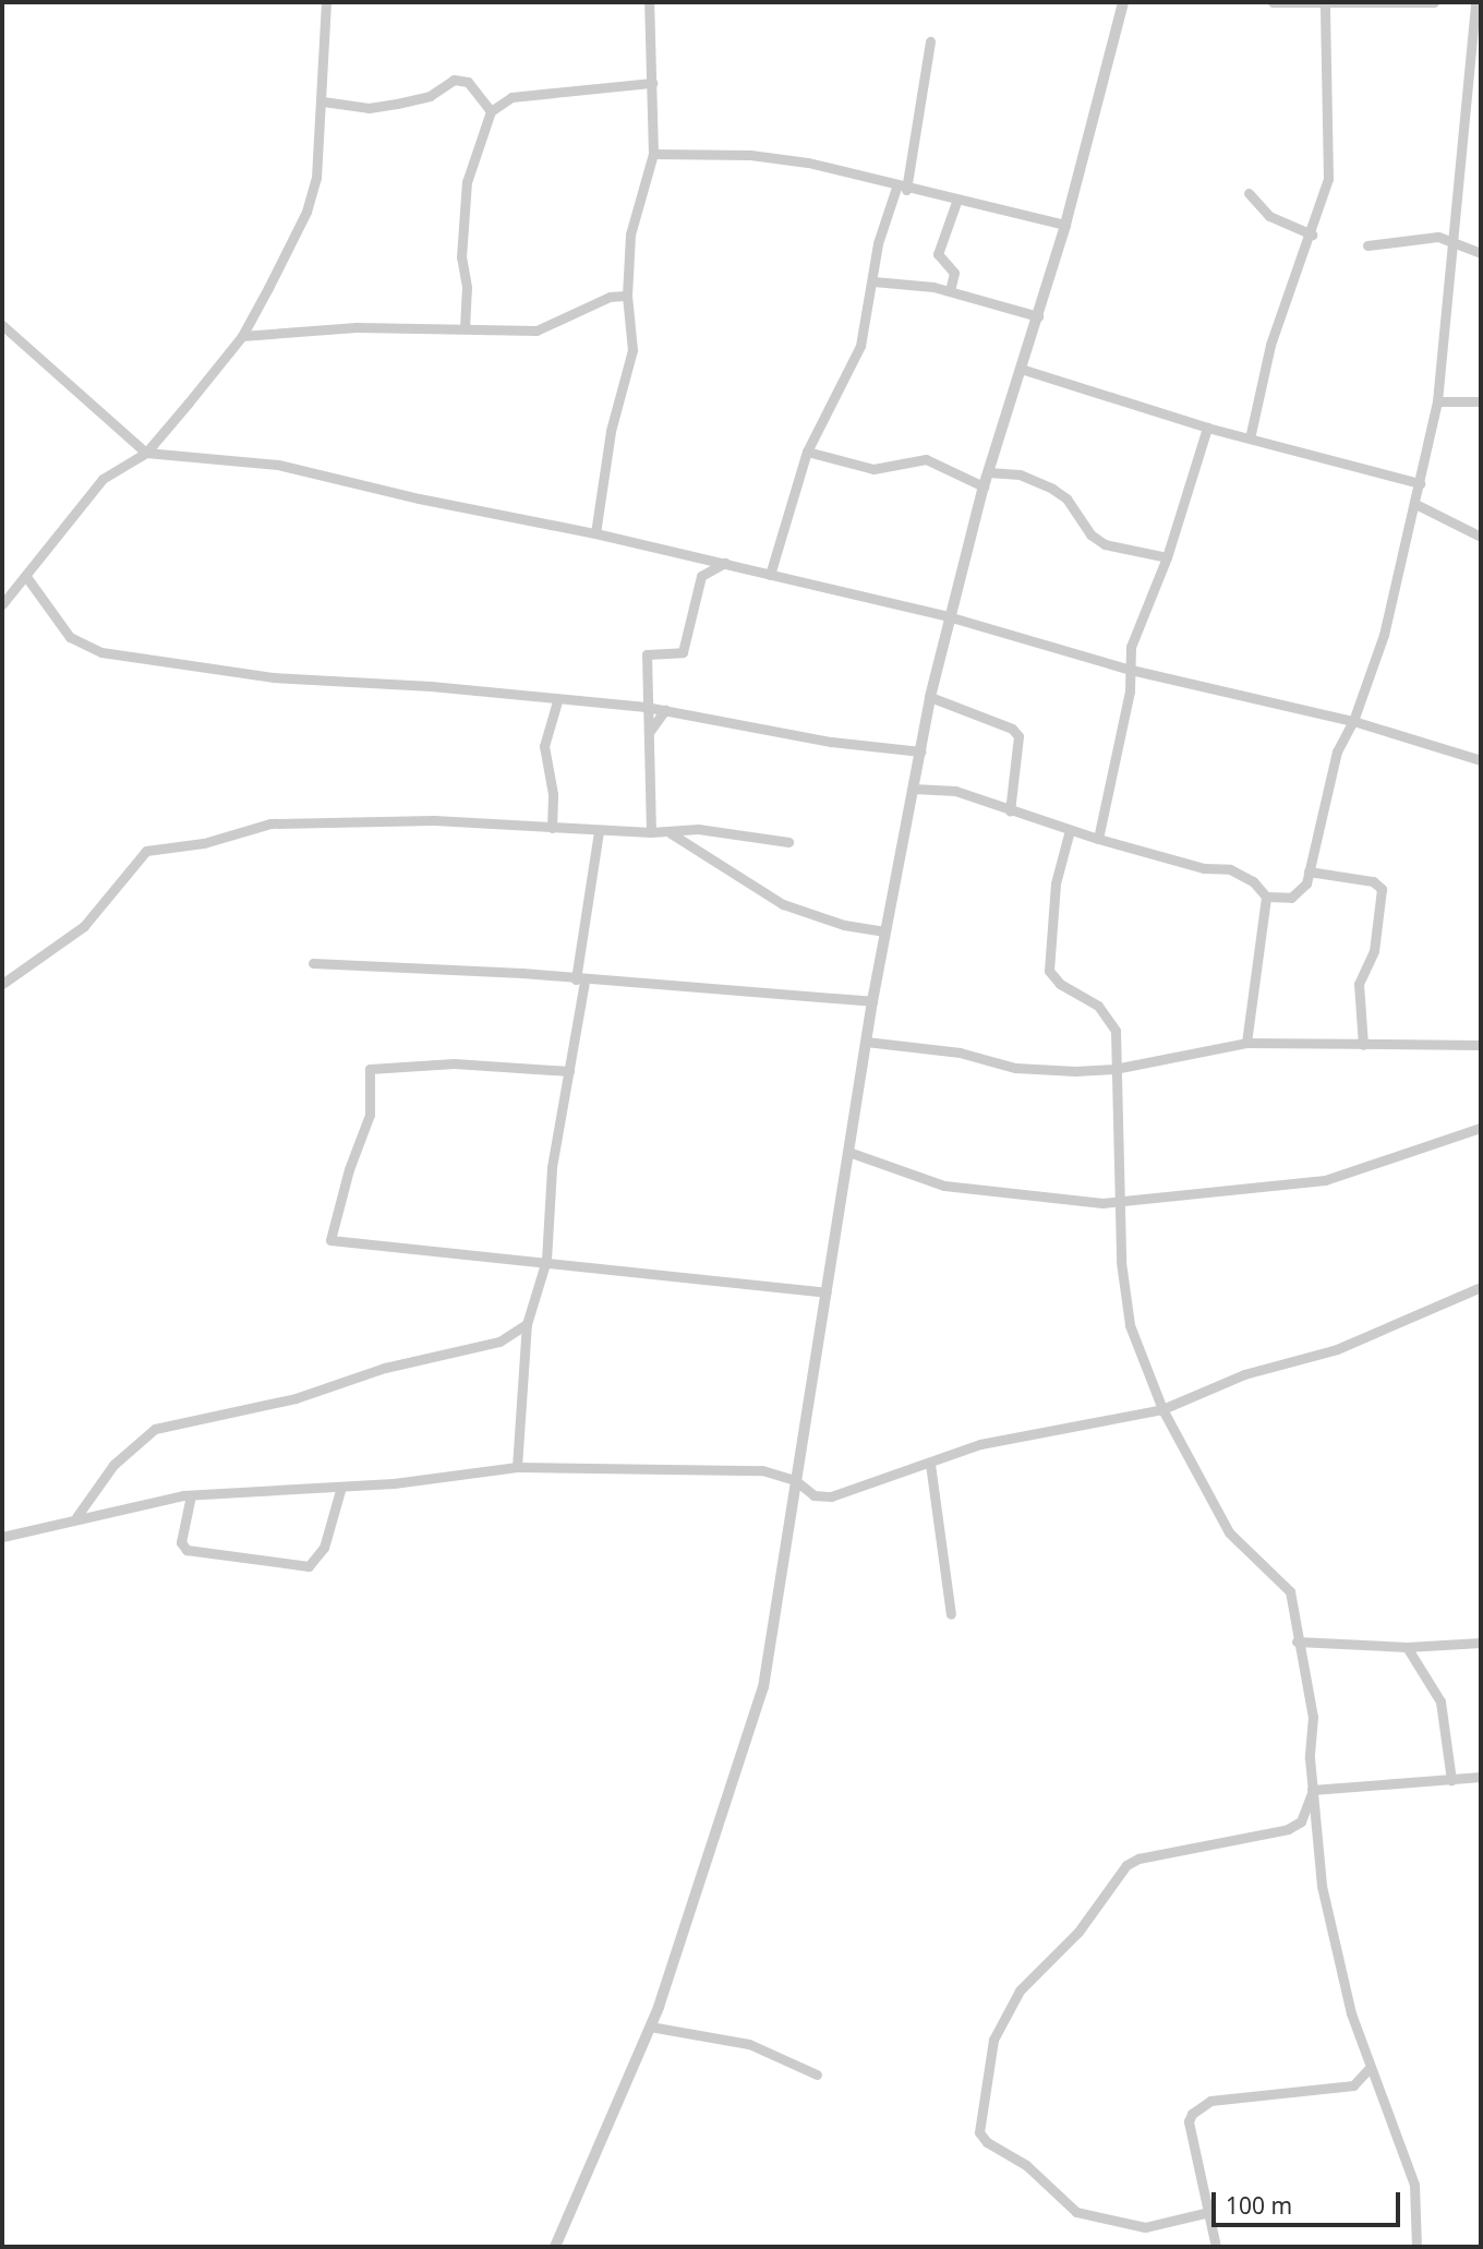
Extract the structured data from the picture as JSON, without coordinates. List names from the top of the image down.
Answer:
{
  "scale_bar": "100 m"
}
